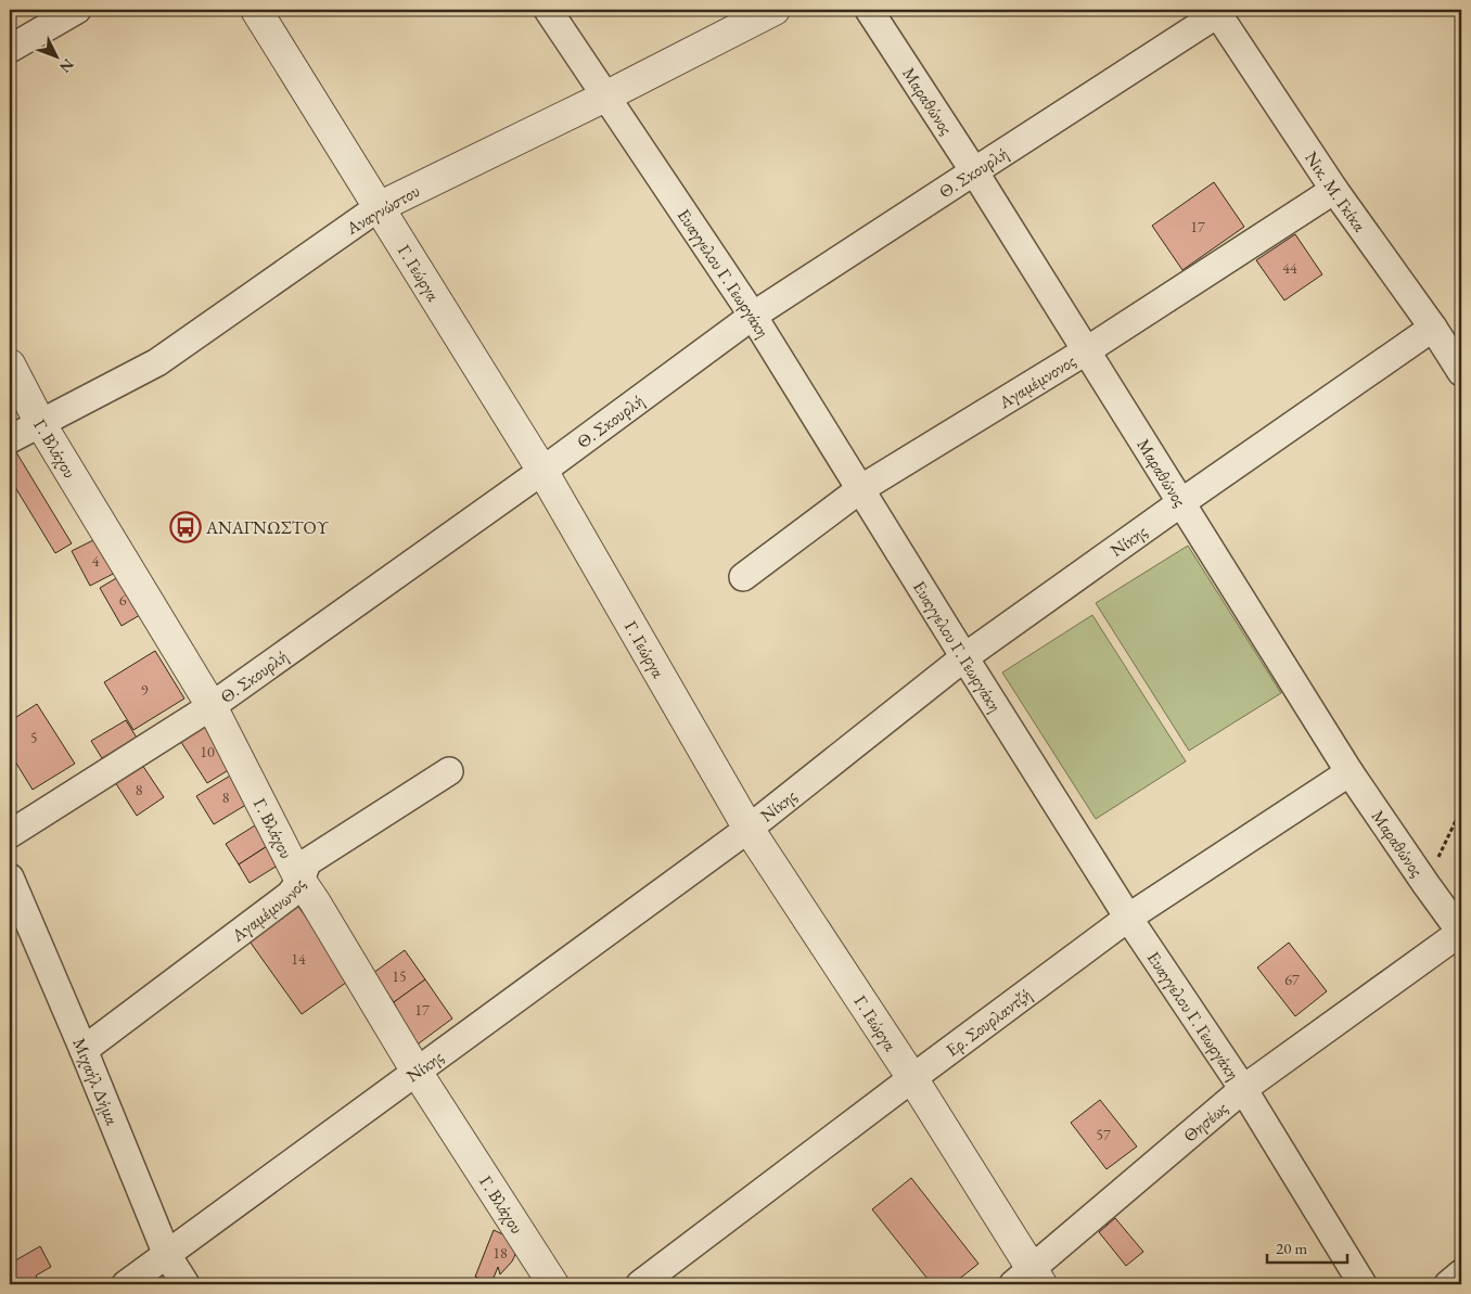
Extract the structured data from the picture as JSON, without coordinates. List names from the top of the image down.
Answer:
{
  "streets": {
    "street": [
      "Μαραθώνος",
      "Θ. Σκουρλή",
      "Νικ. Μ. Γκίκα",
      "Αναγνώστου",
      "Γ. Γεώργα",
      "Ευαγγελου Γ. Γεωργάκη",
      "Αγαμέμνονος",
      "Γ. Βλάχου",
      "Νίκης",
      "Αγαμέμνωνος",
      "Ερ. Σουρλαντζή",
      "Μιχαήλ Δήμα",
      "Θησέως"
    ]
  },
  "crossings": [
    ["Μαραθώνος", "Θ. Σκουρλή"],
    ["Μαραθώνος", "Αγαμέμνονος"],
    ["Μαραθώνος", "Νίκης"],
    ["Μαραθώνος", "Ερ. Σουρλαντζή"],
    ["Μαραθώνος", "Θησέως"],
    ["Θ. Σκουρλή", "Νικ. Μ. Γκίκα"],
    ["Θ. Σκουρλή", "Γ. Γεώργα"],
    ["Θ. Σκουρλή", "Ευαγγελου Γ. Γεωργάκη"],
    ["Θ. Σκουρλή", "Γ. Βλάχου"],
    ["Νικ. Μ. Γκίκα", "Αγαμέμνονος"],
    ["Νικ. Μ. Γκίκα", "Νίκης"],
    ["Αναγνώστου", "Γ. Γεώργα"],
    ["Αναγνώστου", "Ευαγγελου Γ. Γεωργάκη"],
    ["Αναγνώστου", "Γ. Βλάχου"],
    ["Γ. Γεώργα", "Νίκης"],
    ["Γ. Γεώργα", "Ερ. Σουρλαντζή"],
    ["Γ. Γεώργα", "Θησέως"],
    ["Ευαγγελου Γ. Γεωργάκη", "Αγαμέμνονος"],
    ["Ευαγγελου Γ. Γεωργάκη", "Νίκης"],
    ["Ευαγγελου Γ. Γεωργάκη", "Ερ. Σουρλαντζή"],
    ["Ευαγγελου Γ. Γεωργάκη", "Θησέως"],
    ["Γ. Βλάχου", "Νίκης"],
    ["Γ. Βλάχου", "Αγαμέμνωνος"],
    ["Νίκης", "Μιχαήλ Δήμα"],
    ["Αγαμέμνωνος", "Μιχαήλ Δήμα"]
  ],
  "places": {
    "bus stop": ["ΑΝΑΓΝΩΣΤΟΥ"]
  },
  "house_numbers": [
    "17",
    "44",
    "4",
    "6",
    "9",
    "5",
    "10",
    "8",
    "8",
    "14",
    "15",
    "67",
    "17",
    "57",
    "18"
  ],
  "scale_bar": "20 m",
  "north": "bottom right"
}
